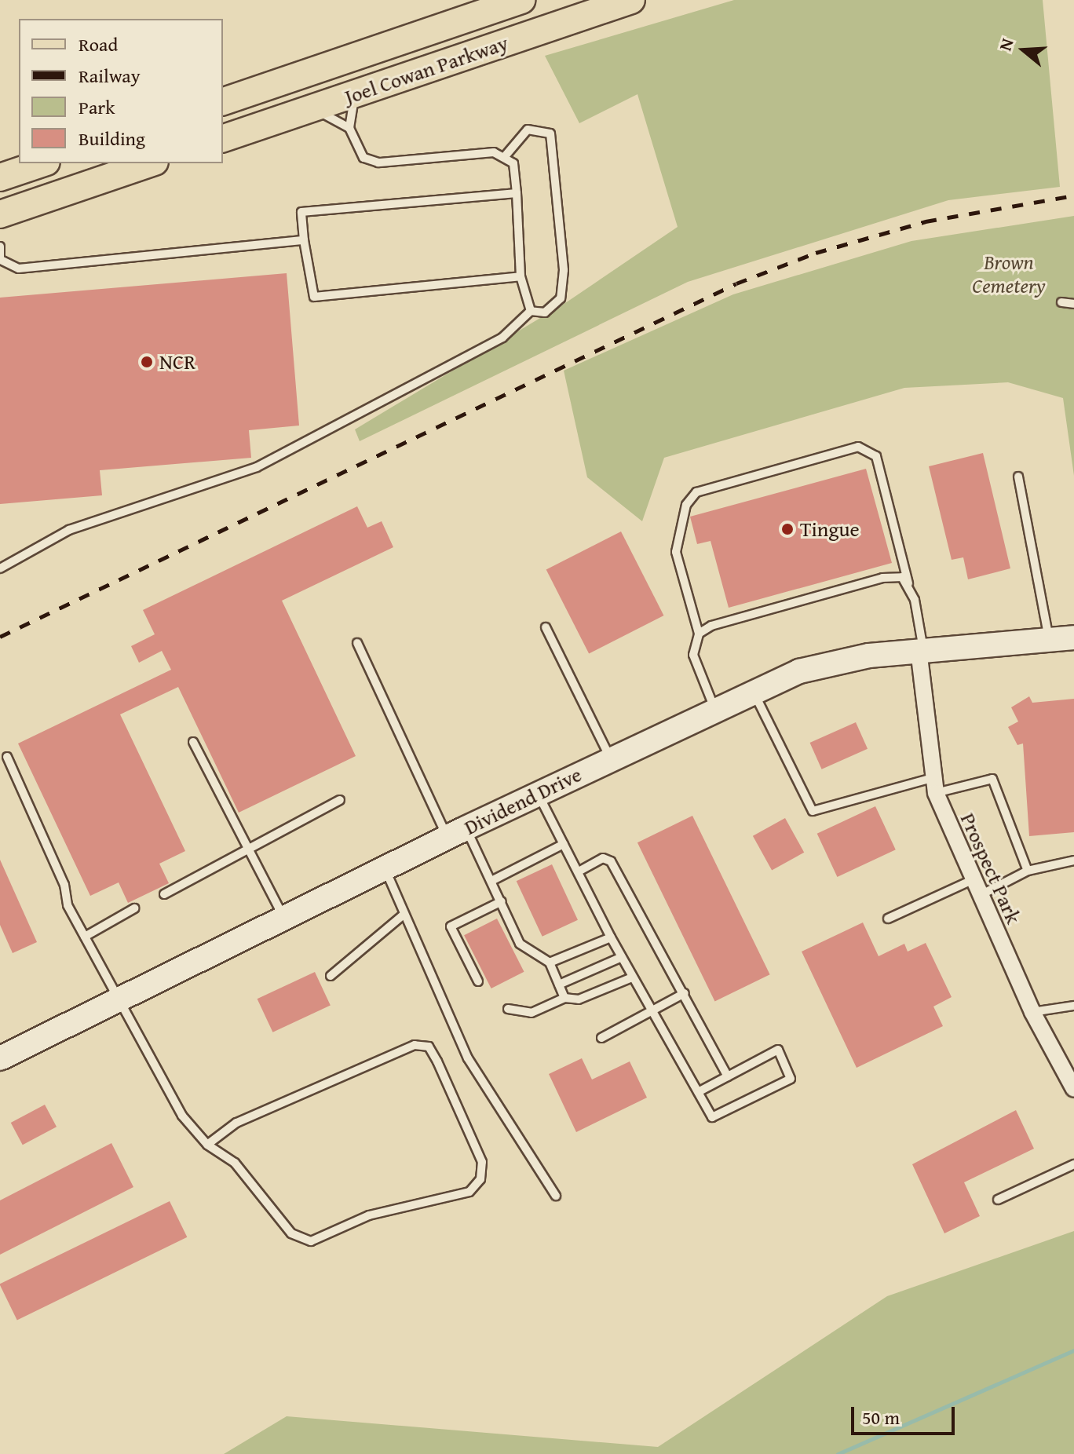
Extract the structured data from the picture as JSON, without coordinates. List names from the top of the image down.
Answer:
{
  "streets": {
    "main road": ["Joel Cowan Parkway"],
    "street": ["Dividend Drive", "Prospect Park"]
  },
  "crossings": [
    ["Dividend Drive", "Prospect Park"]
  ],
  "parks": ["Brown Cemetery"],
  "places": ["NCR", "Tingue"],
  "legend": [
    "Road",
    "Railway",
    "Park",
    "Building"
  ],
  "scale_bar": "50 m",
  "north": "left"
}
